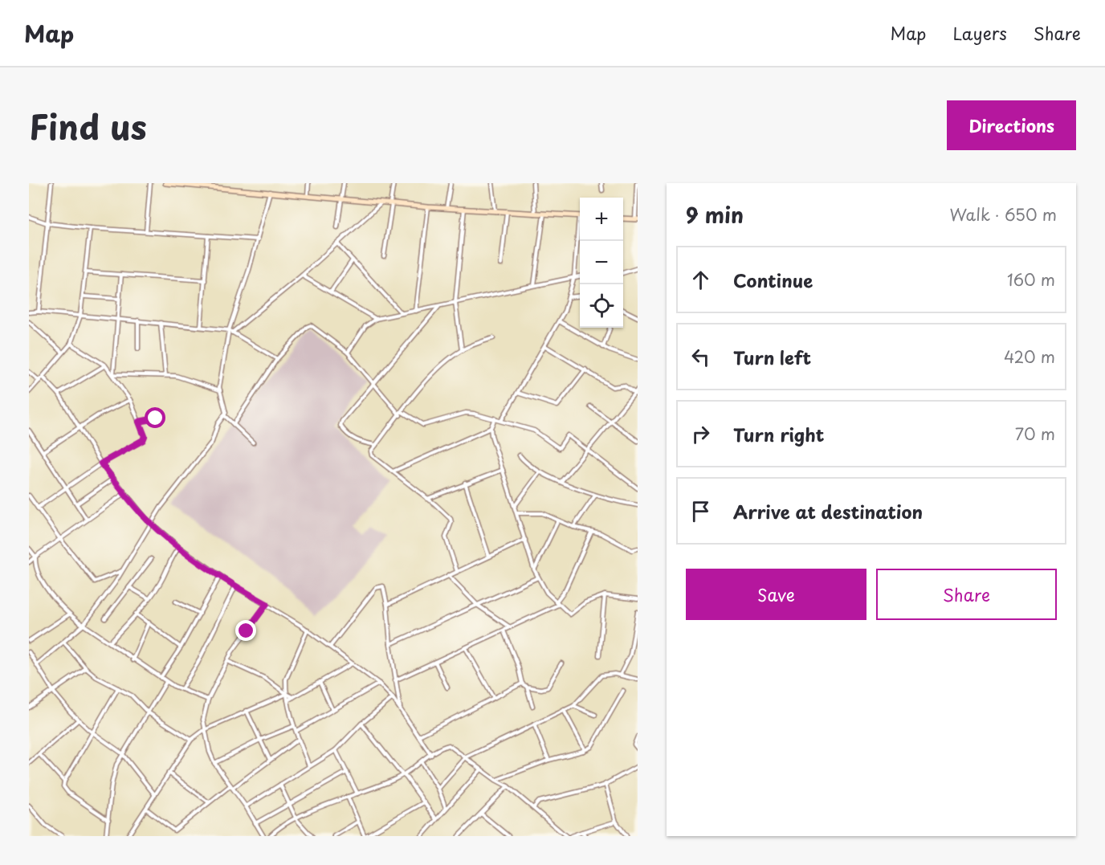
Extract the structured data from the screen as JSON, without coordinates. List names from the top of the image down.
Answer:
{
  "page": {
    "header": "Map",
    "nav": ["Map", "Layers", "Share"],
    "title": "Find us",
    "buttons": [
      "Directions",
      ["Save", "Share"]
    ],
    "heading": ["9 min", "Walk · 650 m"],
    "map_buttons": ["+", "−"],
    "list": [
      ["Continue", "160 m"],
      ["Turn left", "420 m"],
      ["Turn right", "70 m"],
      "Arrive at destination"
    ]
  }
}
